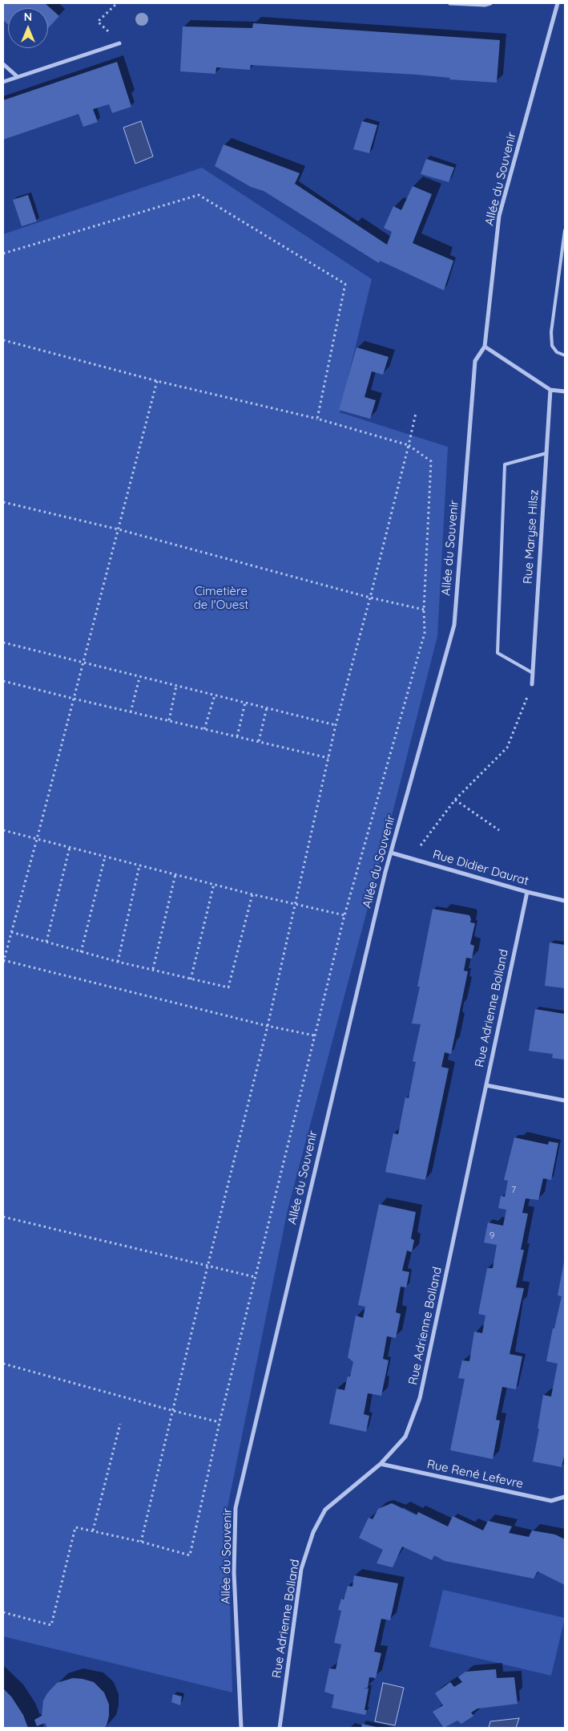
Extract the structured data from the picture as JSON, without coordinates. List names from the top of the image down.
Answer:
{
  "streets": {
    "street": [
      "Allée du Souvenir",
      "Rue Maryse Hilsz",
      "Rue Didier Daurat",
      "Rue Adrienne Bolland",
      "Rue René Lefevre"
    ]
  },
  "crossings": [
    ["Allée du Souvenir", "Rue Didier Daurat"],
    ["Rue Didier Daurat", "Rue Adrienne Bolland"],
    ["Rue Adrienne Bolland", "Rue René Lefevre"]
  ],
  "parks": ["Cimetière de l'Ouest"],
  "house_numbers": ["7", "9"],
  "north": "top"
}
